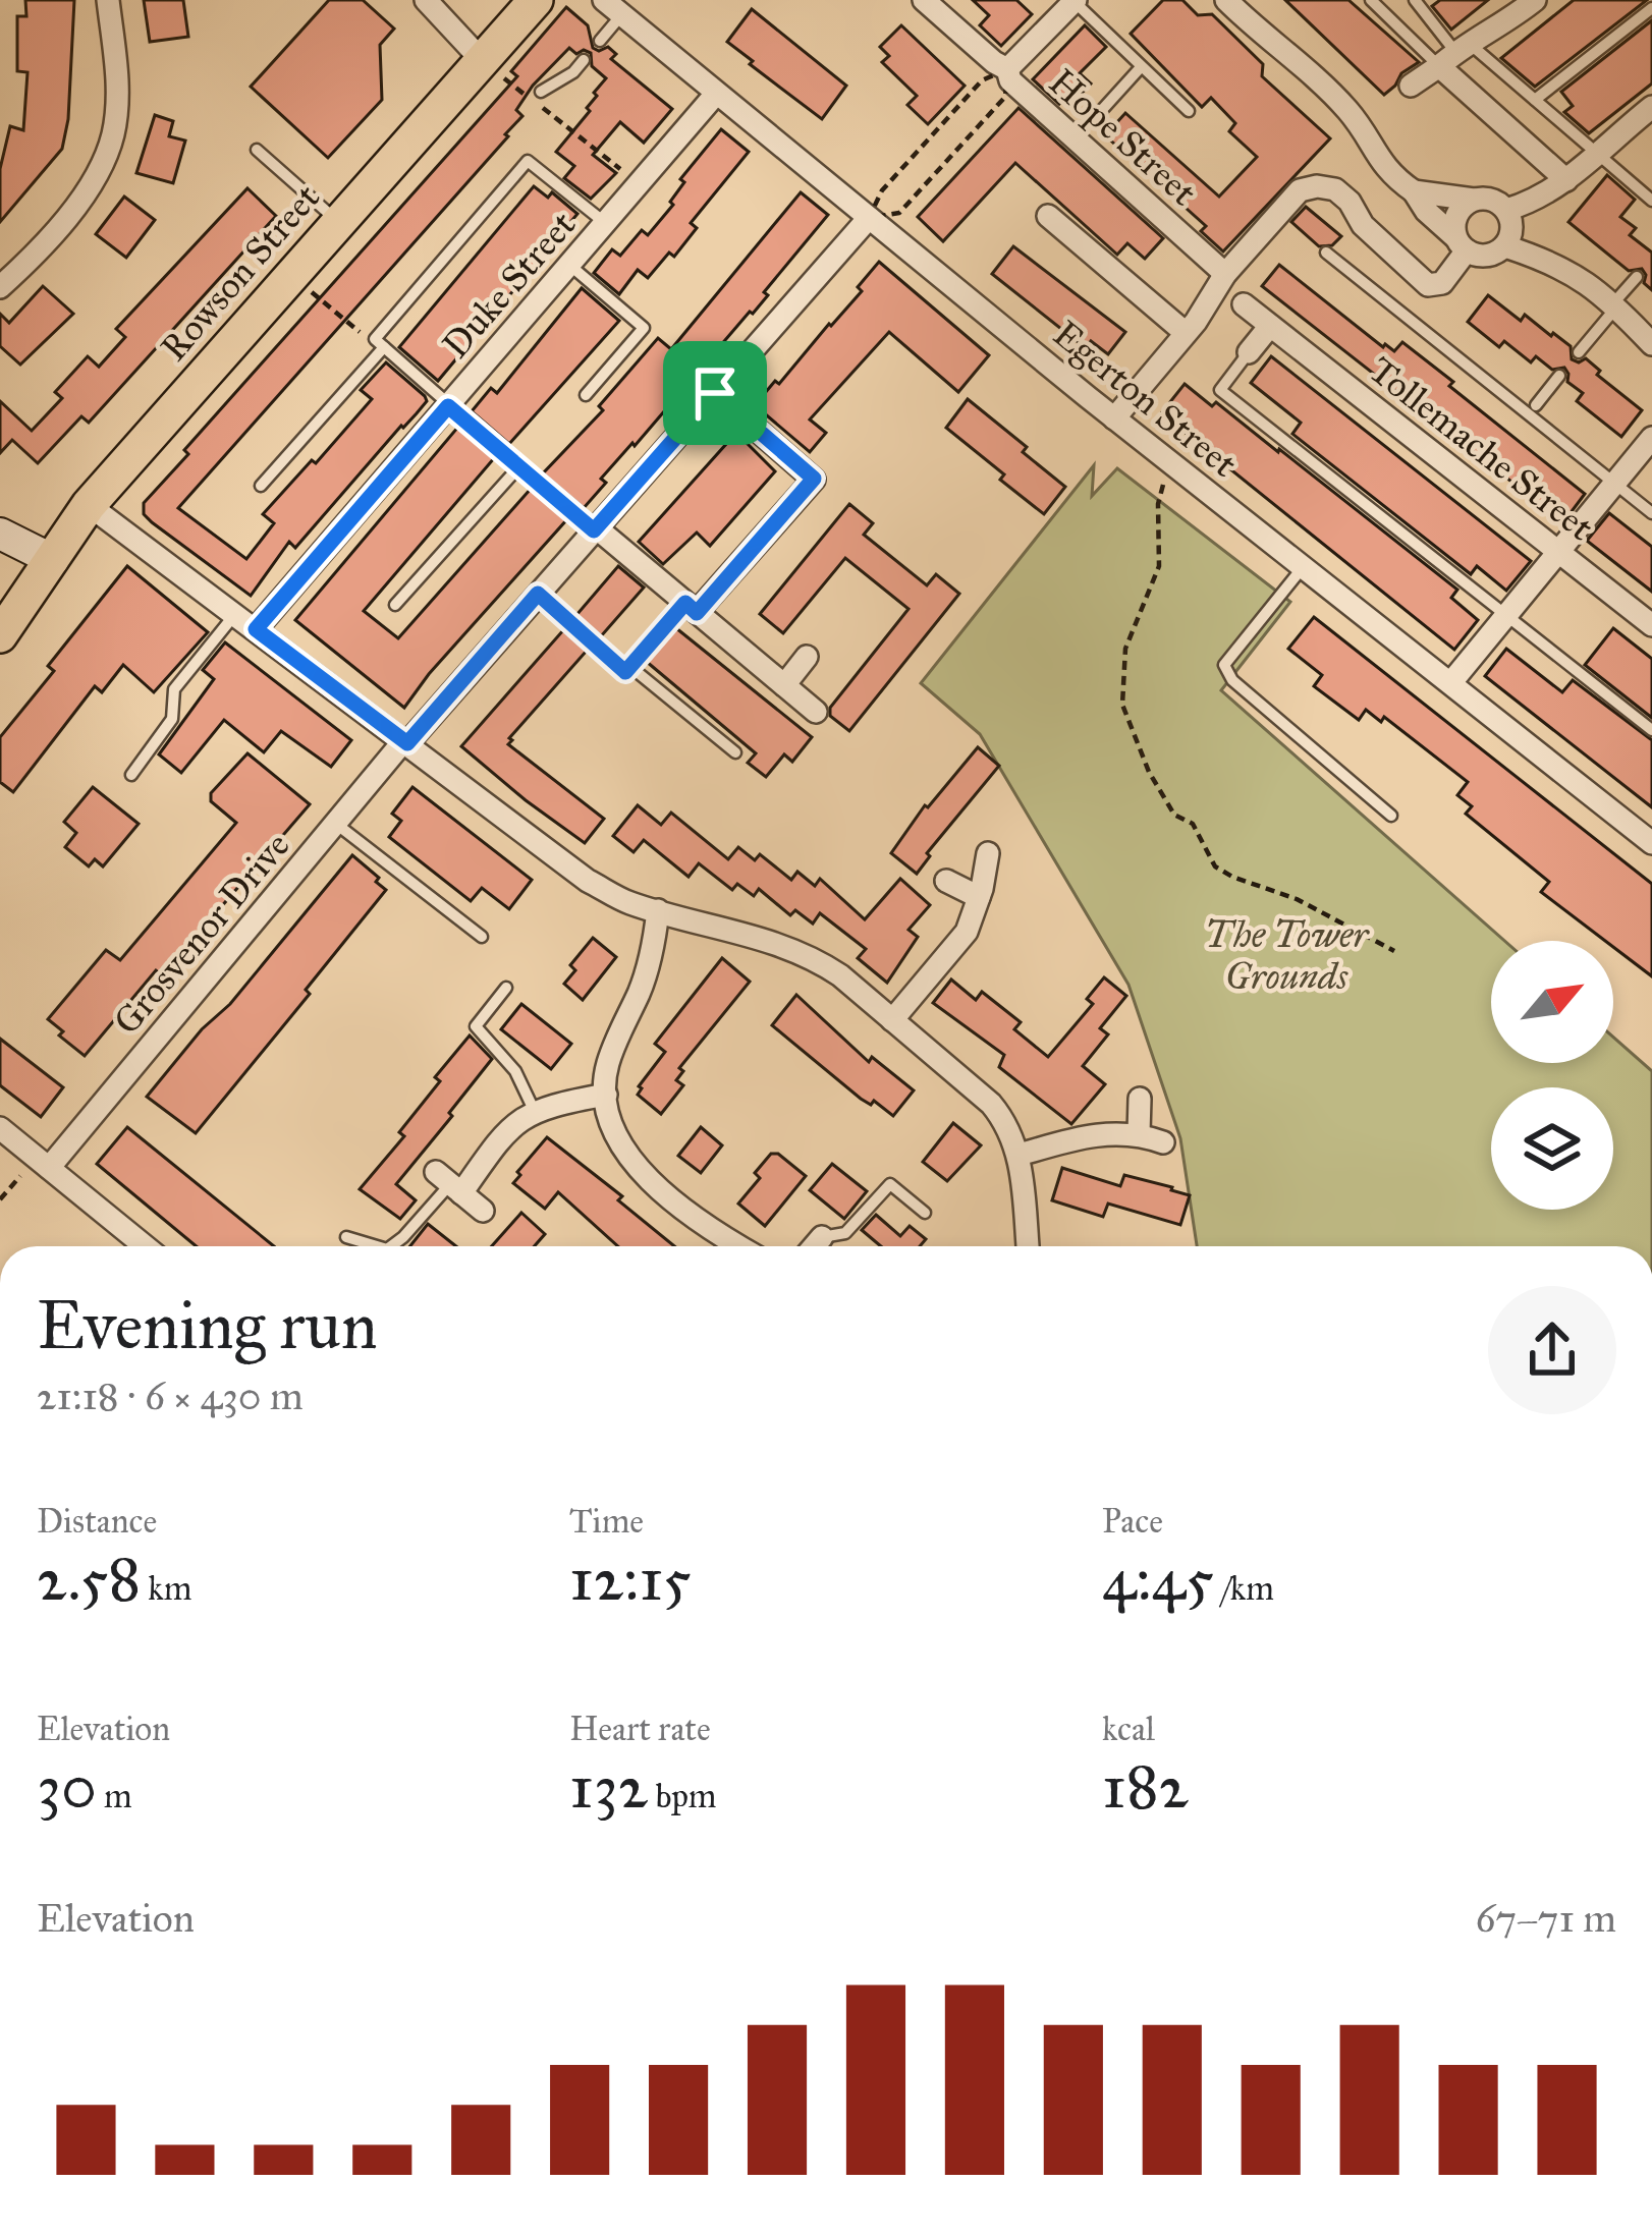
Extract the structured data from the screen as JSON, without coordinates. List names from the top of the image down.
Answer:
{
  "streets": {
    "main road": ["Rowson Street"],
    "street": [
      "Hope Street",
      "Duke Street",
      "Egerton Street",
      "Tollemache Street",
      "Grosvenor Drive"
    ]
  },
  "crossings": [
    ["Duke Street", "Egerton Street"],
    ["Egerton Street", "Grosvenor Drive"]
  ],
  "parks": ["The Tower Grounds"],
  "north": "top right",
  "page": {
    "heading": ["Evening run", "21:18 · 6 × 430 m"],
    "stats": [
      ["Distance", "2.58 km"],
      ["Time", "12:15"],
      ["Pace", "4:45 /km"],
      ["Elevation", "30 m"],
      ["Heart rate", "132 bpm"],
      ["kcal", "182"]
    ],
    "chart": ["Elevation", "67–71 m"]
  }
}
